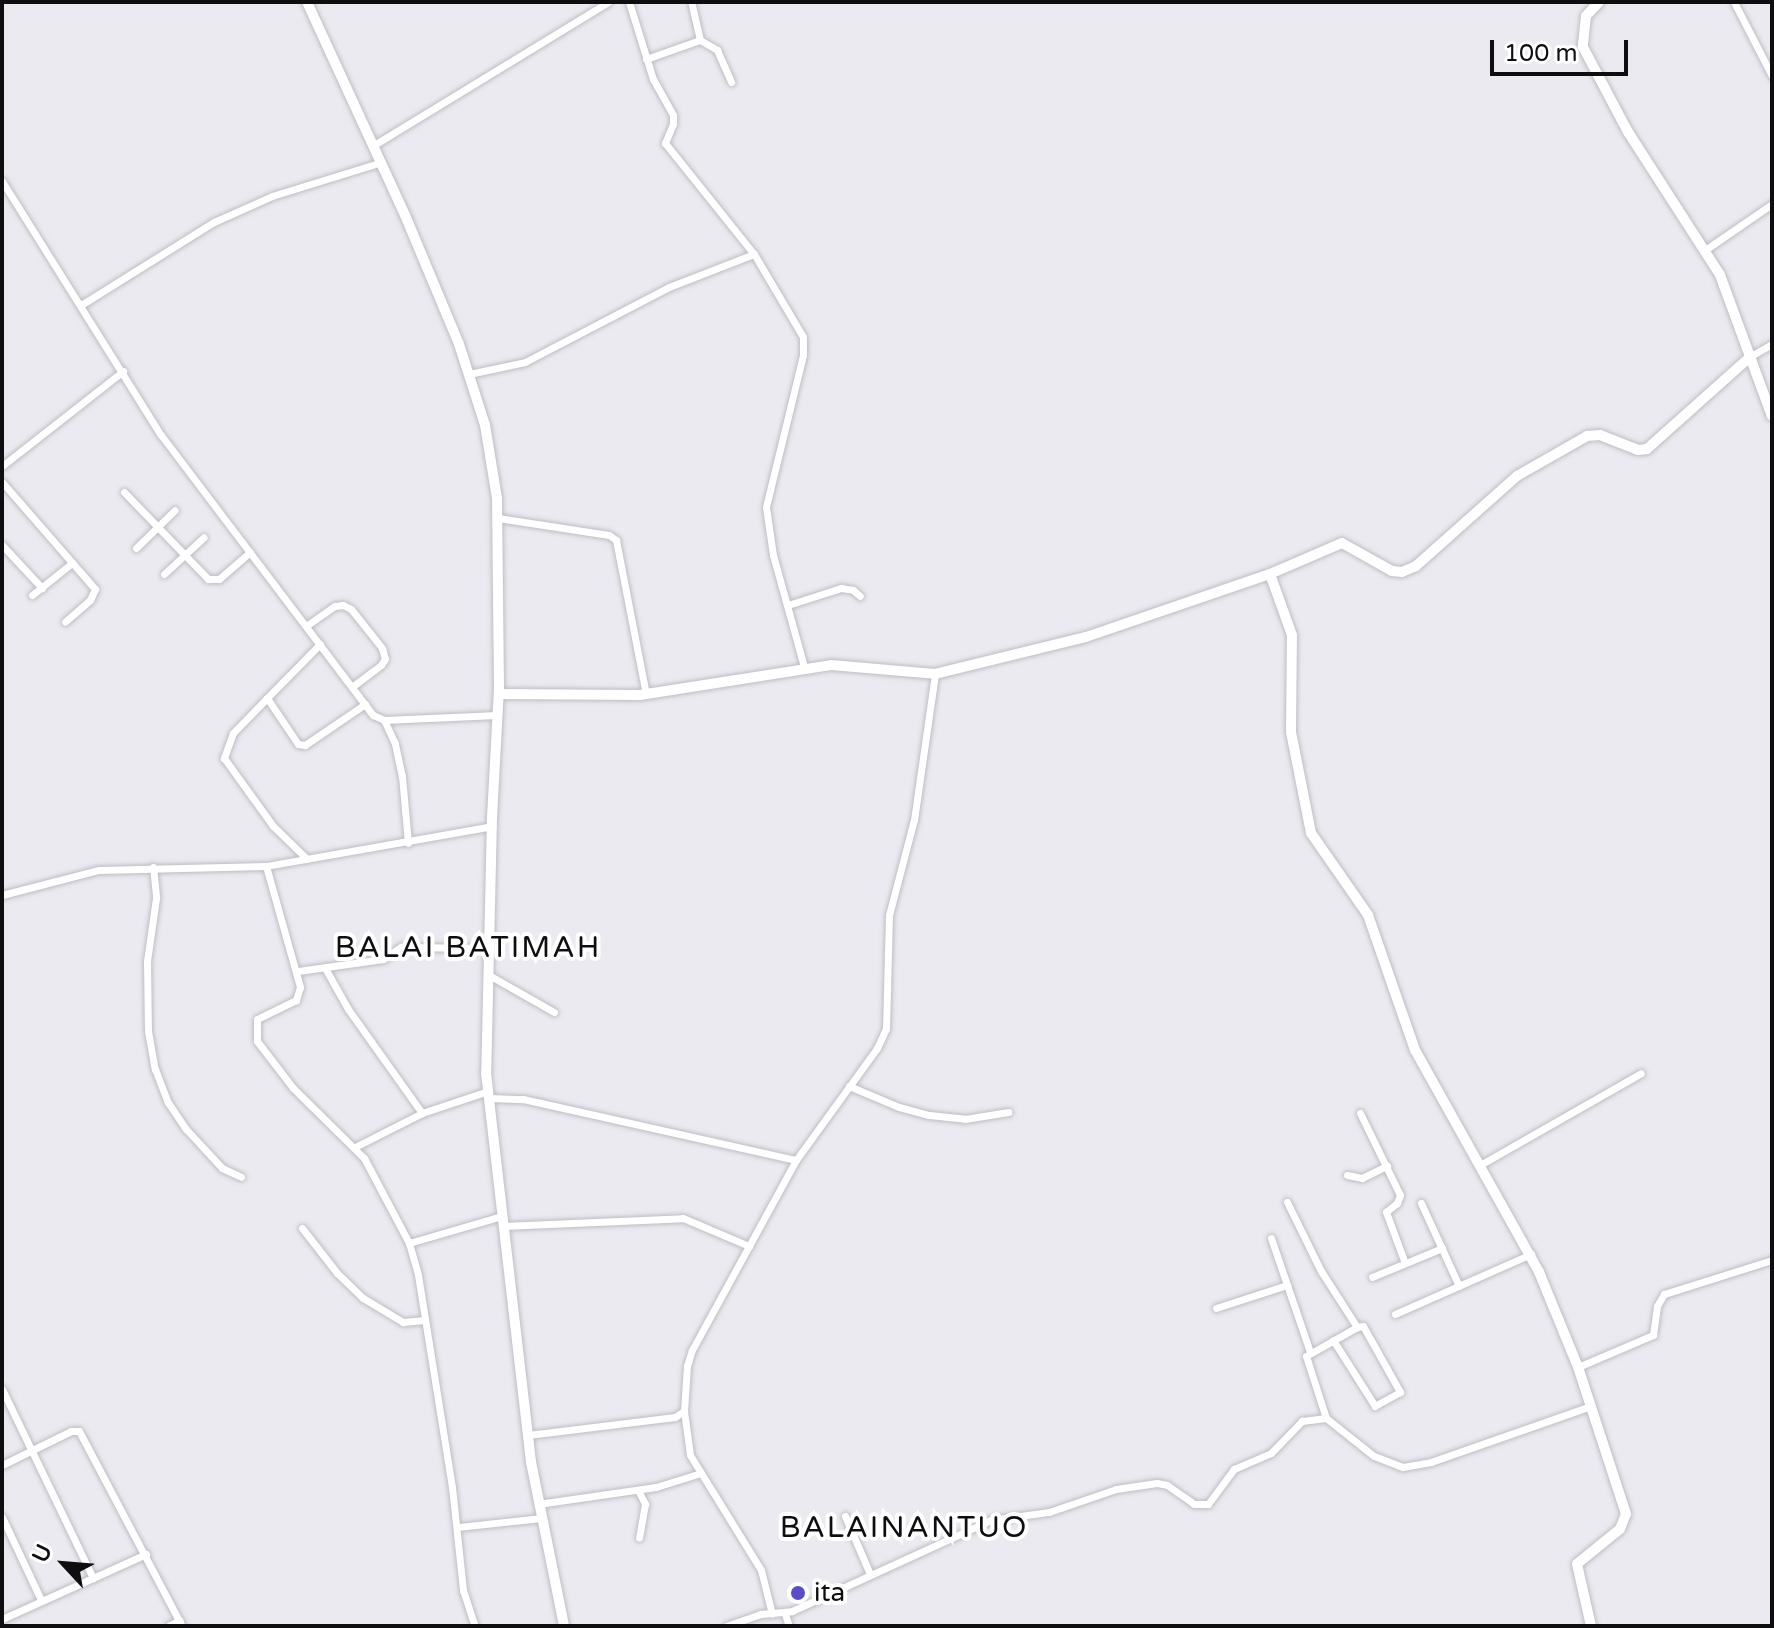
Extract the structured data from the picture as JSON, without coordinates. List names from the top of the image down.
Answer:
{
  "districts": ["BALAI BATIMAH", "BALAINANTUO"],
  "places": ["ita"],
  "scale_bar": "100 m",
  "north": "top left"
}
